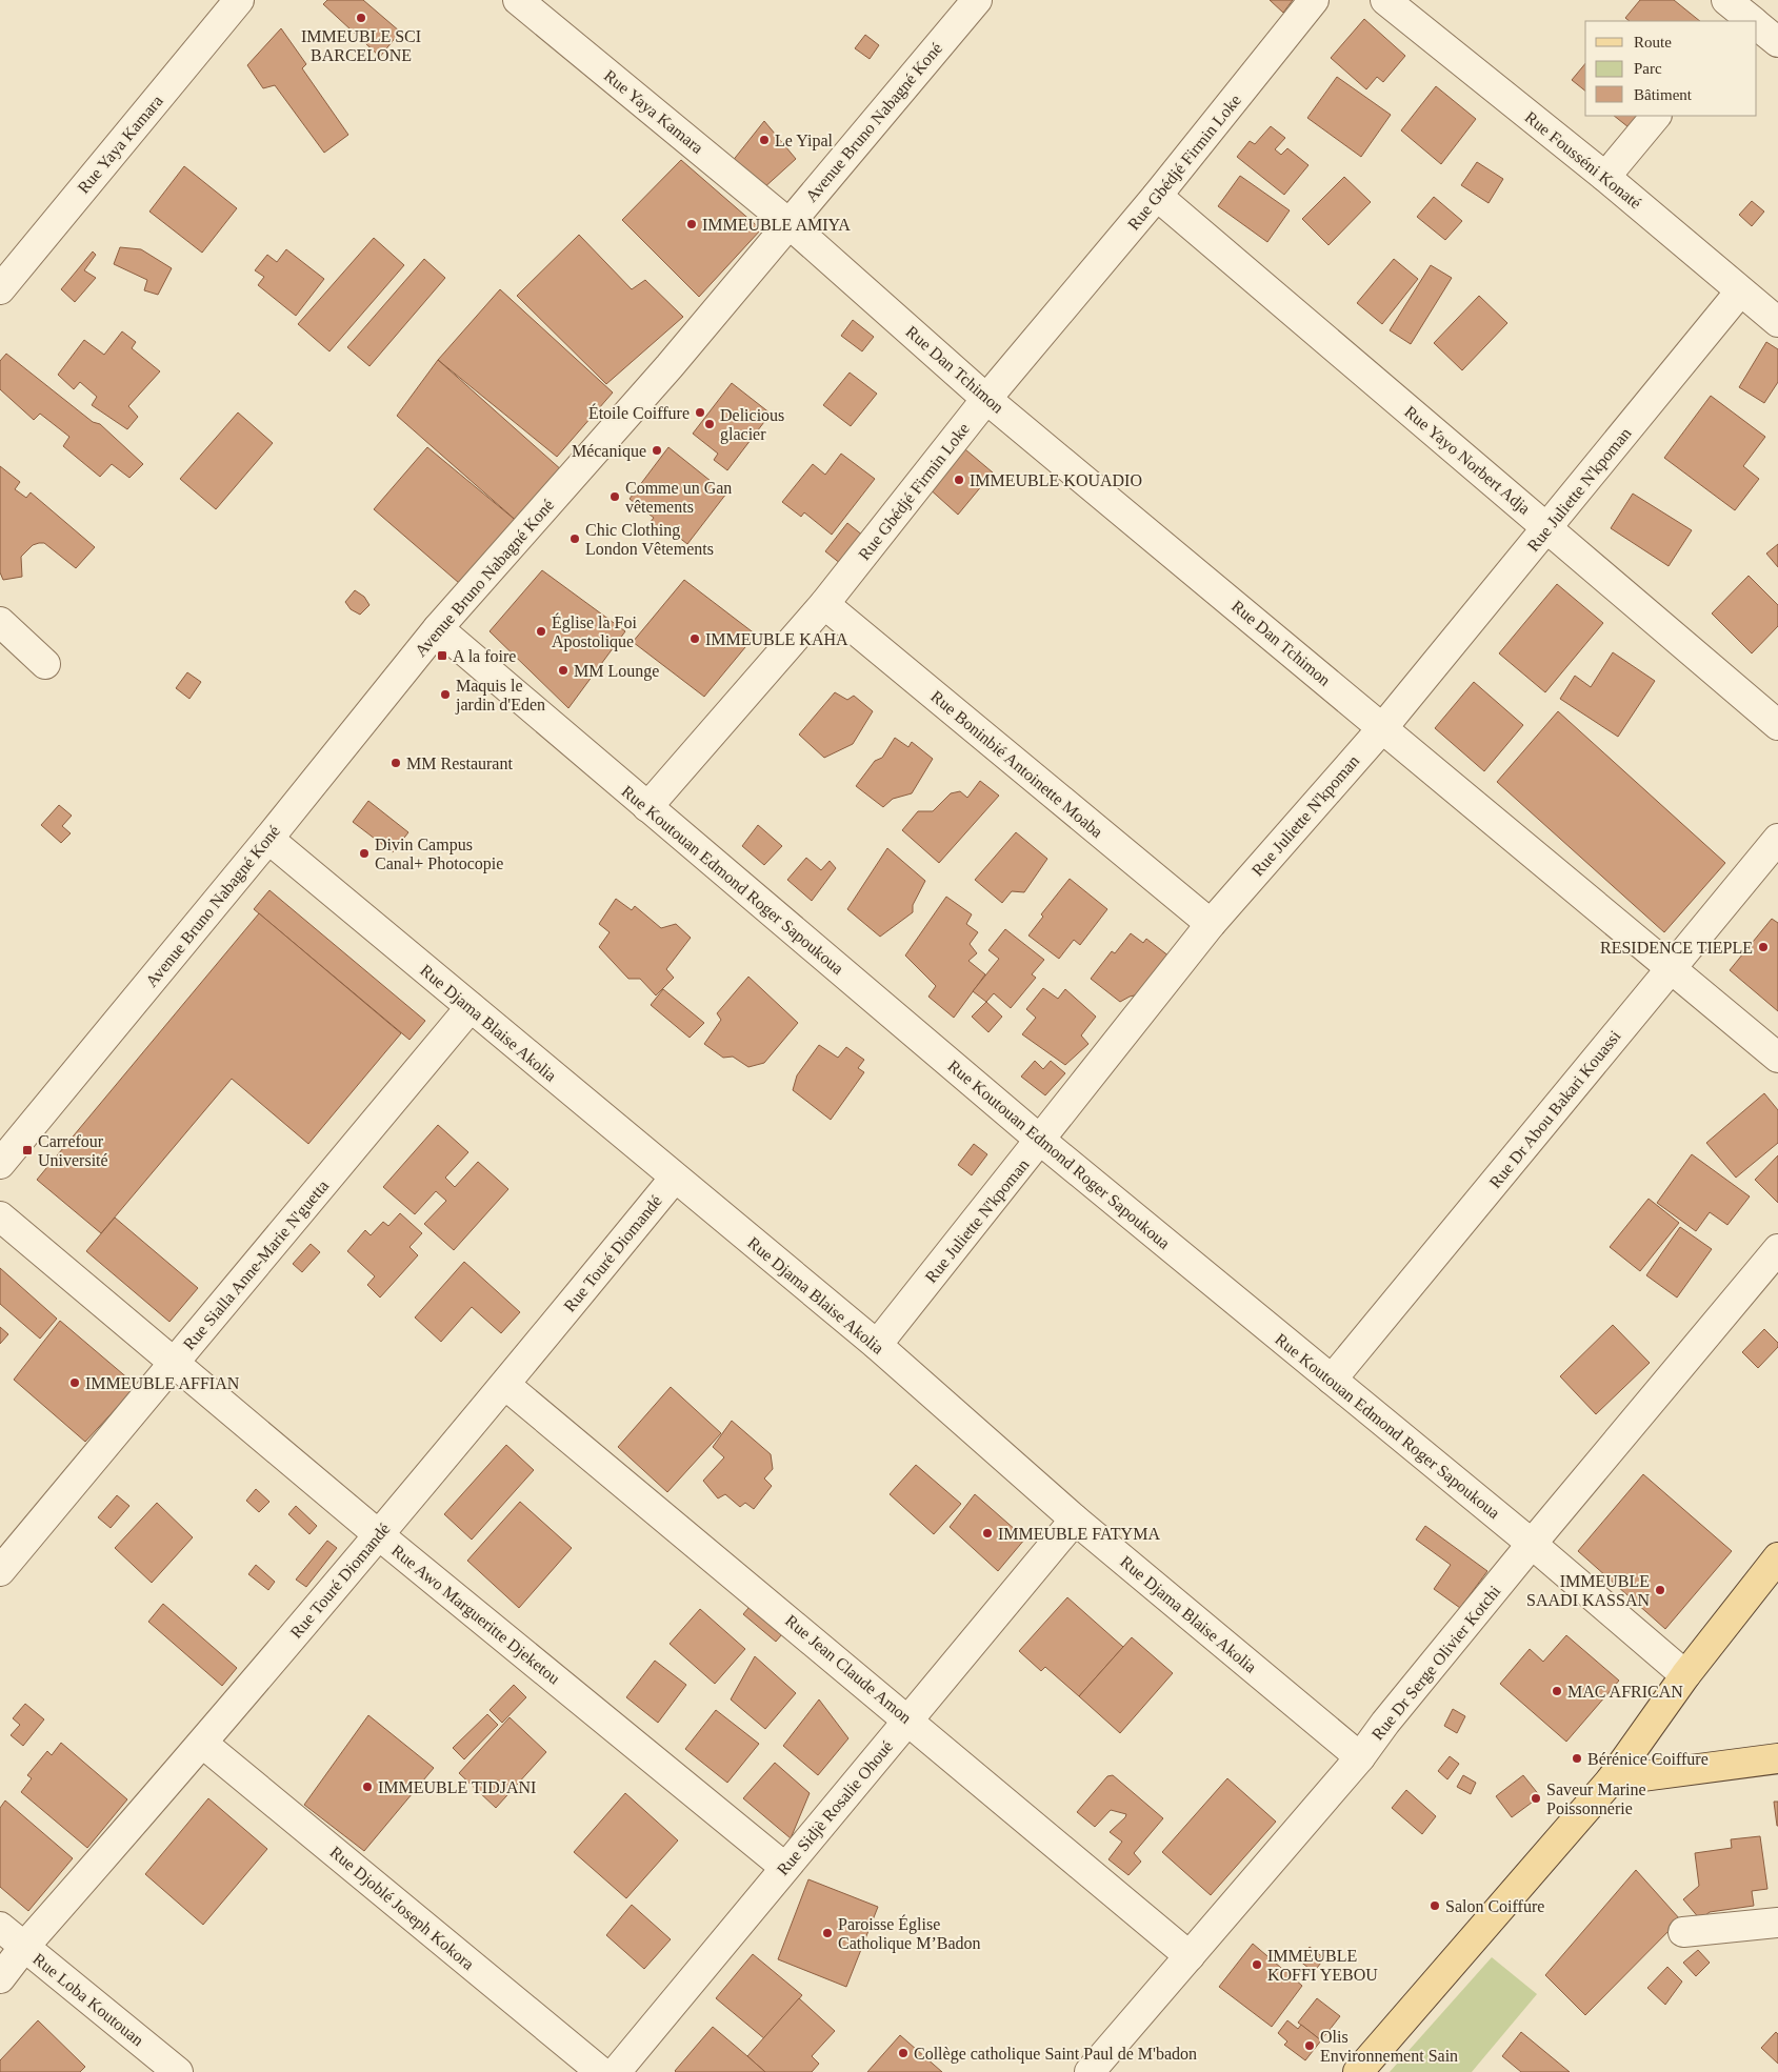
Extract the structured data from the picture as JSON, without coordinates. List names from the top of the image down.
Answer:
{
  "streets": {
    "street": [
      "Rue Yaya Kamara",
      "Avenue Bruno Nabagné Koné",
      "Rue Fousséni Konaté",
      "Rue Gbédjé Firmin Loke",
      "Rue Dan Tchimon",
      "Rue Yayo Norbert Adja",
      "Rue Juliette N'kpoman",
      "Rue Boninbié Antoinette Moaba",
      "Rue Koutouan Edmond Roger Sapoukoua",
      "Rue Djama Blaise Akolia",
      "Rue Dr Abou Bakari Kouassi",
      "Rue Touré Diomandé",
      "Rue Sialla Anne-Marie N'guetta",
      "Rue Awo Margueritte Djeketou",
      "Rue Dr Serge Olivier Kotchi",
      "Rue Jean Claude Amon",
      "Rue Sidjè Rosalie Ohoué",
      "Rue Djoblé Joseph Kokora",
      "Rue Loba Koutouan"
    ]
  },
  "crossings": [
    ["Rue Yaya Kamara", "Avenue Bruno Nabagné Koné"],
    ["Rue Yaya Kamara", "Rue Dan Tchimon"],
    ["Avenue Bruno Nabagné Koné", "Rue Dan Tchimon"],
    ["Avenue Bruno Nabagné Koné", "Rue Koutouan Edmond Roger Sapoukoua"],
    ["Avenue Bruno Nabagné Koné", "Rue Djama Blaise Akolia"],
    ["Rue Fousséni Konaté", "Rue Juliette N'kpoman"],
    ["Rue Gbédjé Firmin Loke", "Rue Dan Tchimon"],
    ["Rue Gbédjé Firmin Loke", "Rue Yayo Norbert Adja"],
    ["Rue Gbédjé Firmin Loke", "Rue Boninbié Antoinette Moaba"],
    ["Rue Gbédjé Firmin Loke", "Rue Koutouan Edmond Roger Sapoukoua"],
    ["Rue Dan Tchimon", "Rue Juliette N'kpoman"],
    ["Rue Dan Tchimon", "Rue Dr Abou Bakari Kouassi"],
    ["Rue Yayo Norbert Adja", "Rue Juliette N'kpoman"],
    ["Rue Juliette N'kpoman", "Rue Boninbié Antoinette Moaba"],
    ["Rue Juliette N'kpoman", "Rue Koutouan Edmond Roger Sapoukoua"],
    ["Rue Juliette N'kpoman", "Rue Djama Blaise Akolia"],
    ["Rue Koutouan Edmond Roger Sapoukoua", "Rue Dr Abou Bakari Kouassi"],
    ["Rue Koutouan Edmond Roger Sapoukoua", "Rue Dr Serge Olivier Kotchi"],
    ["Rue Djama Blaise Akolia", "Rue Touré Diomandé"],
    ["Rue Djama Blaise Akolia", "Rue Sialla Anne-Marie N'guetta"],
    ["Rue Djama Blaise Akolia", "Rue Dr Serge Olivier Kotchi"],
    ["Rue Djama Blaise Akolia", "Rue Sidjè Rosalie Ohoué"],
    ["Rue Touré Diomandé", "Rue Awo Margueritte Djeketou"],
    ["Rue Touré Diomandé", "Rue Jean Claude Amon"],
    ["Rue Touré Diomandé", "Rue Djoblé Joseph Kokora"],
    ["Rue Touré Diomandé", "Rue Loba Koutouan"],
    ["Rue Sialla Anne-Marie N'guetta", "Rue Awo Margueritte Djeketou"],
    ["Rue Awo Margueritte Djeketou", "Rue Sidjè Rosalie Ohoué"],
    ["Rue Dr Serge Olivier Kotchi", "Rue Jean Claude Amon"],
    ["Rue Jean Claude Amon", "Rue Sidjè Rosalie Ohoué"]
  ],
  "places": {
    "other": [
      "IMMEUBLE SCI BARCELONE",
      "Le Yipal",
      "IMMEUBLE AMIYA",
      "Étoile Coiffure",
      "Delicious glacier",
      "Mécanique",
      "IMMEUBLE KOUADIO",
      "Comme un Gan vêtements",
      "Chic Clothing London Vêtements",
      "Église la Foi Apostolique",
      "IMMEUBLE KAHA",
      "MM Lounge",
      "Maquis le jardin d'Eden",
      "MM Restaurant",
      "Divin Campus Canal+ Photocopie",
      "RESIDENCE TIEPLE",
      "IMMEUBLE AFFIAN",
      "IMMEUBLE FATYMA",
      "IMMEUBLE SAADI KASSAN",
      "MAC AFRICAN",
      "Bérénice Coiffure",
      "IMMEUBLE TIDJANI",
      "Saveur Marine Poissonnerie",
      "Salon Coiffure",
      "Paroisse Église Catholique M’Badon",
      "IMMEUBLE KOFFI YEBOU",
      "Olis Environnement Sain",
      "Collège catholique Saint Paul de M'badon"
    ],
    "transit": ["A la foire", "Carrefour Université"]
  },
  "legend": ["Route", "Parc", "Bâtiment"]
}
